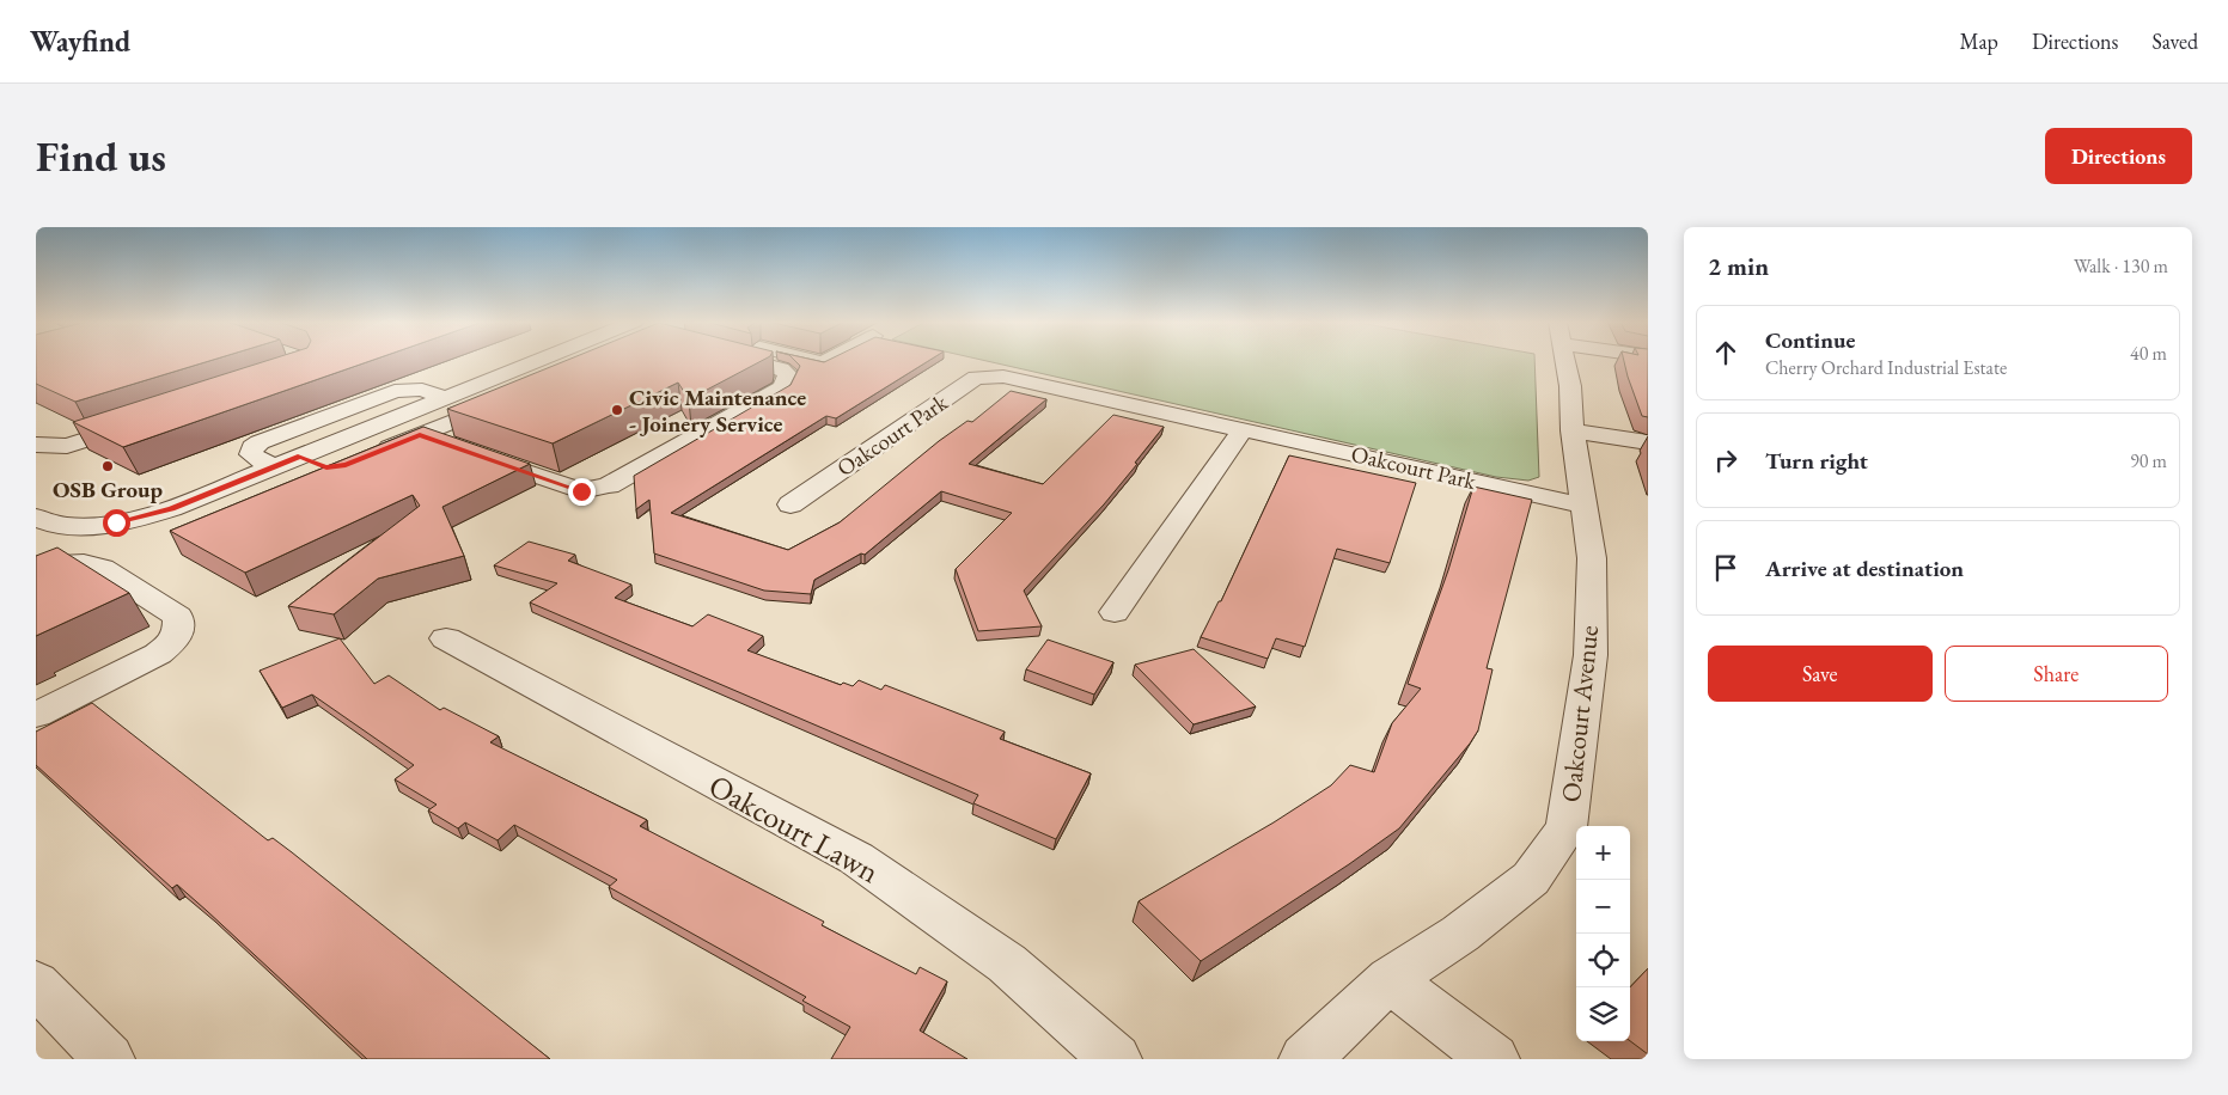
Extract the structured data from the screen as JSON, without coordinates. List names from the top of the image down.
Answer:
{
  "streets": {
    "street": ["Oakcourt Park", "Oakcourt Avenue", "Oakcourt Lawn"]
  },
  "crossings": [
    ["Oakcourt Park", "Oakcourt Avenue"]
  ],
  "places": ["Civic Maintenance - Joinery Service", "OSB Group"],
  "page": {
    "header": "Wayfind",
    "nav": ["Map", "Directions", "Saved"],
    "buttons": [
      "Directions",
      ["Save", "Share"]
    ],
    "title": "Find us",
    "heading": ["2 min", "Walk · 130 m"],
    "list": [
      ["Continue", "Cherry Orchard Industrial Estate", "40 m"],
      ["Turn right", "90 m"],
      "Arrive at destination"
    ],
    "map_buttons": ["+", "−"]
  }
}
